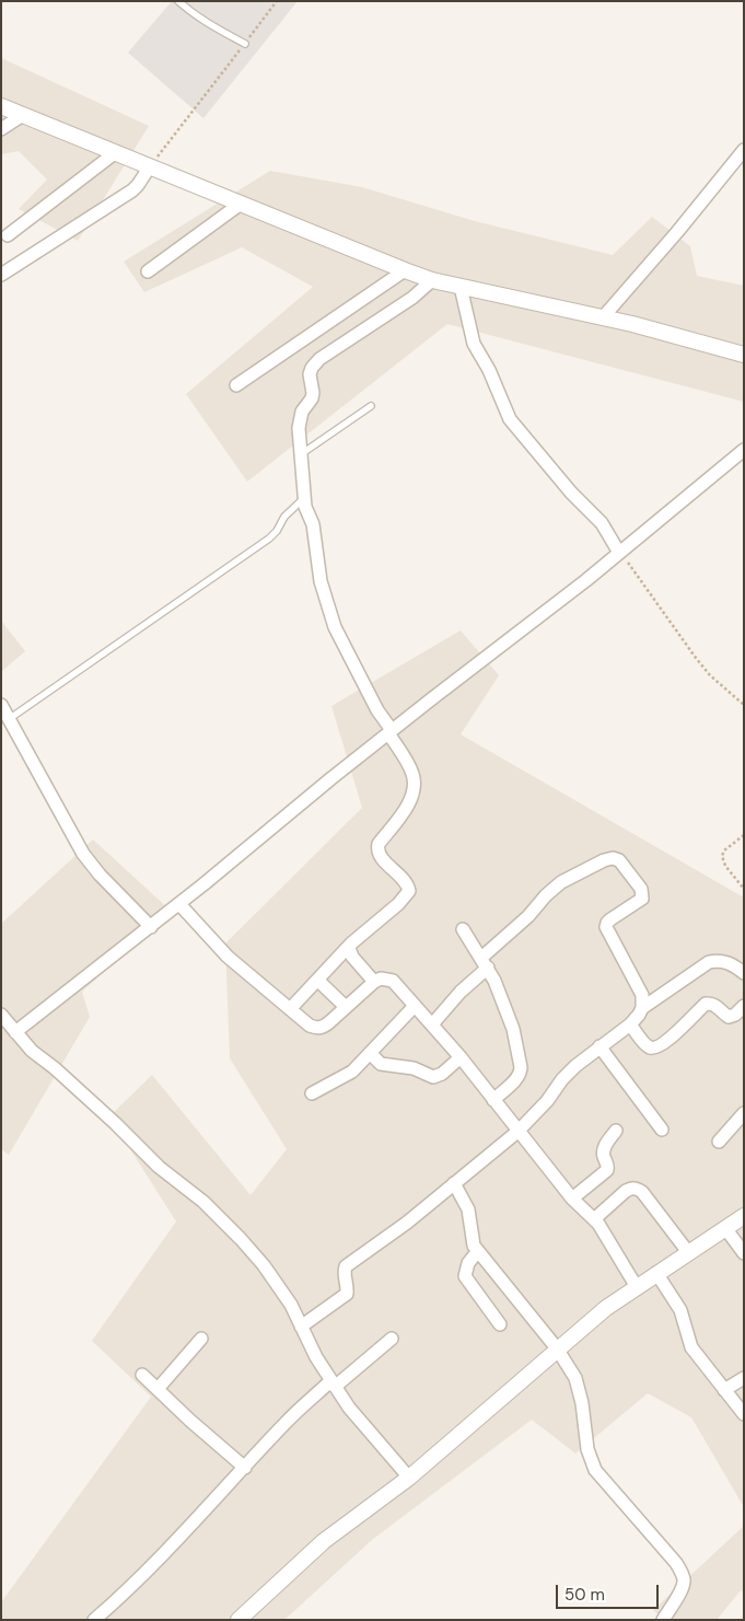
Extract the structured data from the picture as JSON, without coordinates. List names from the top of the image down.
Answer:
{
  "scale_bar": "50 m"
}
